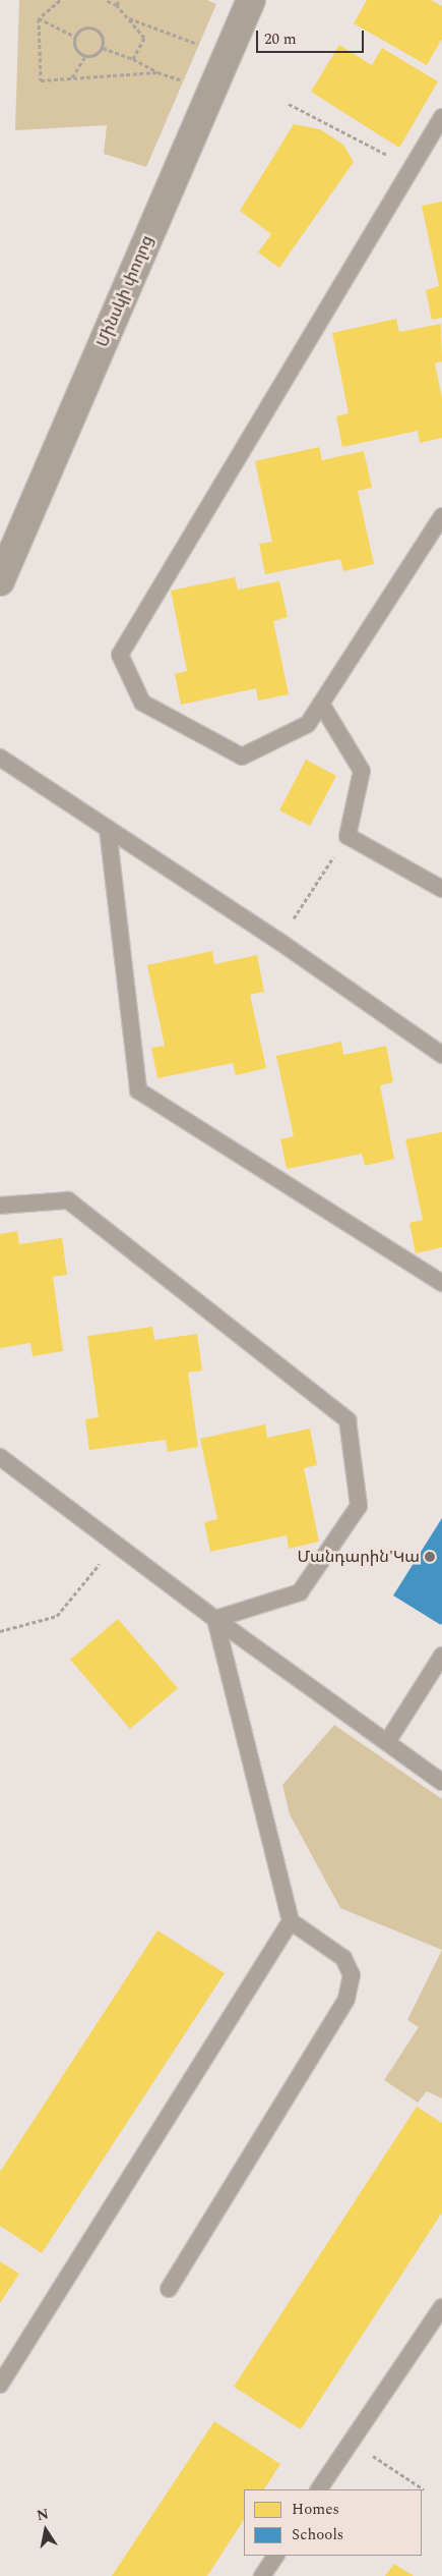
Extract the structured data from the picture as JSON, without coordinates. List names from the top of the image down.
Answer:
{
  "streets": {
    "main road": ["Մինսկի փողոց"]
  },
  "places": ["Մանդարին'Կա"],
  "legend": ["Homes", "Schools"],
  "scale_bar": "20 m",
  "north": "top"
}
